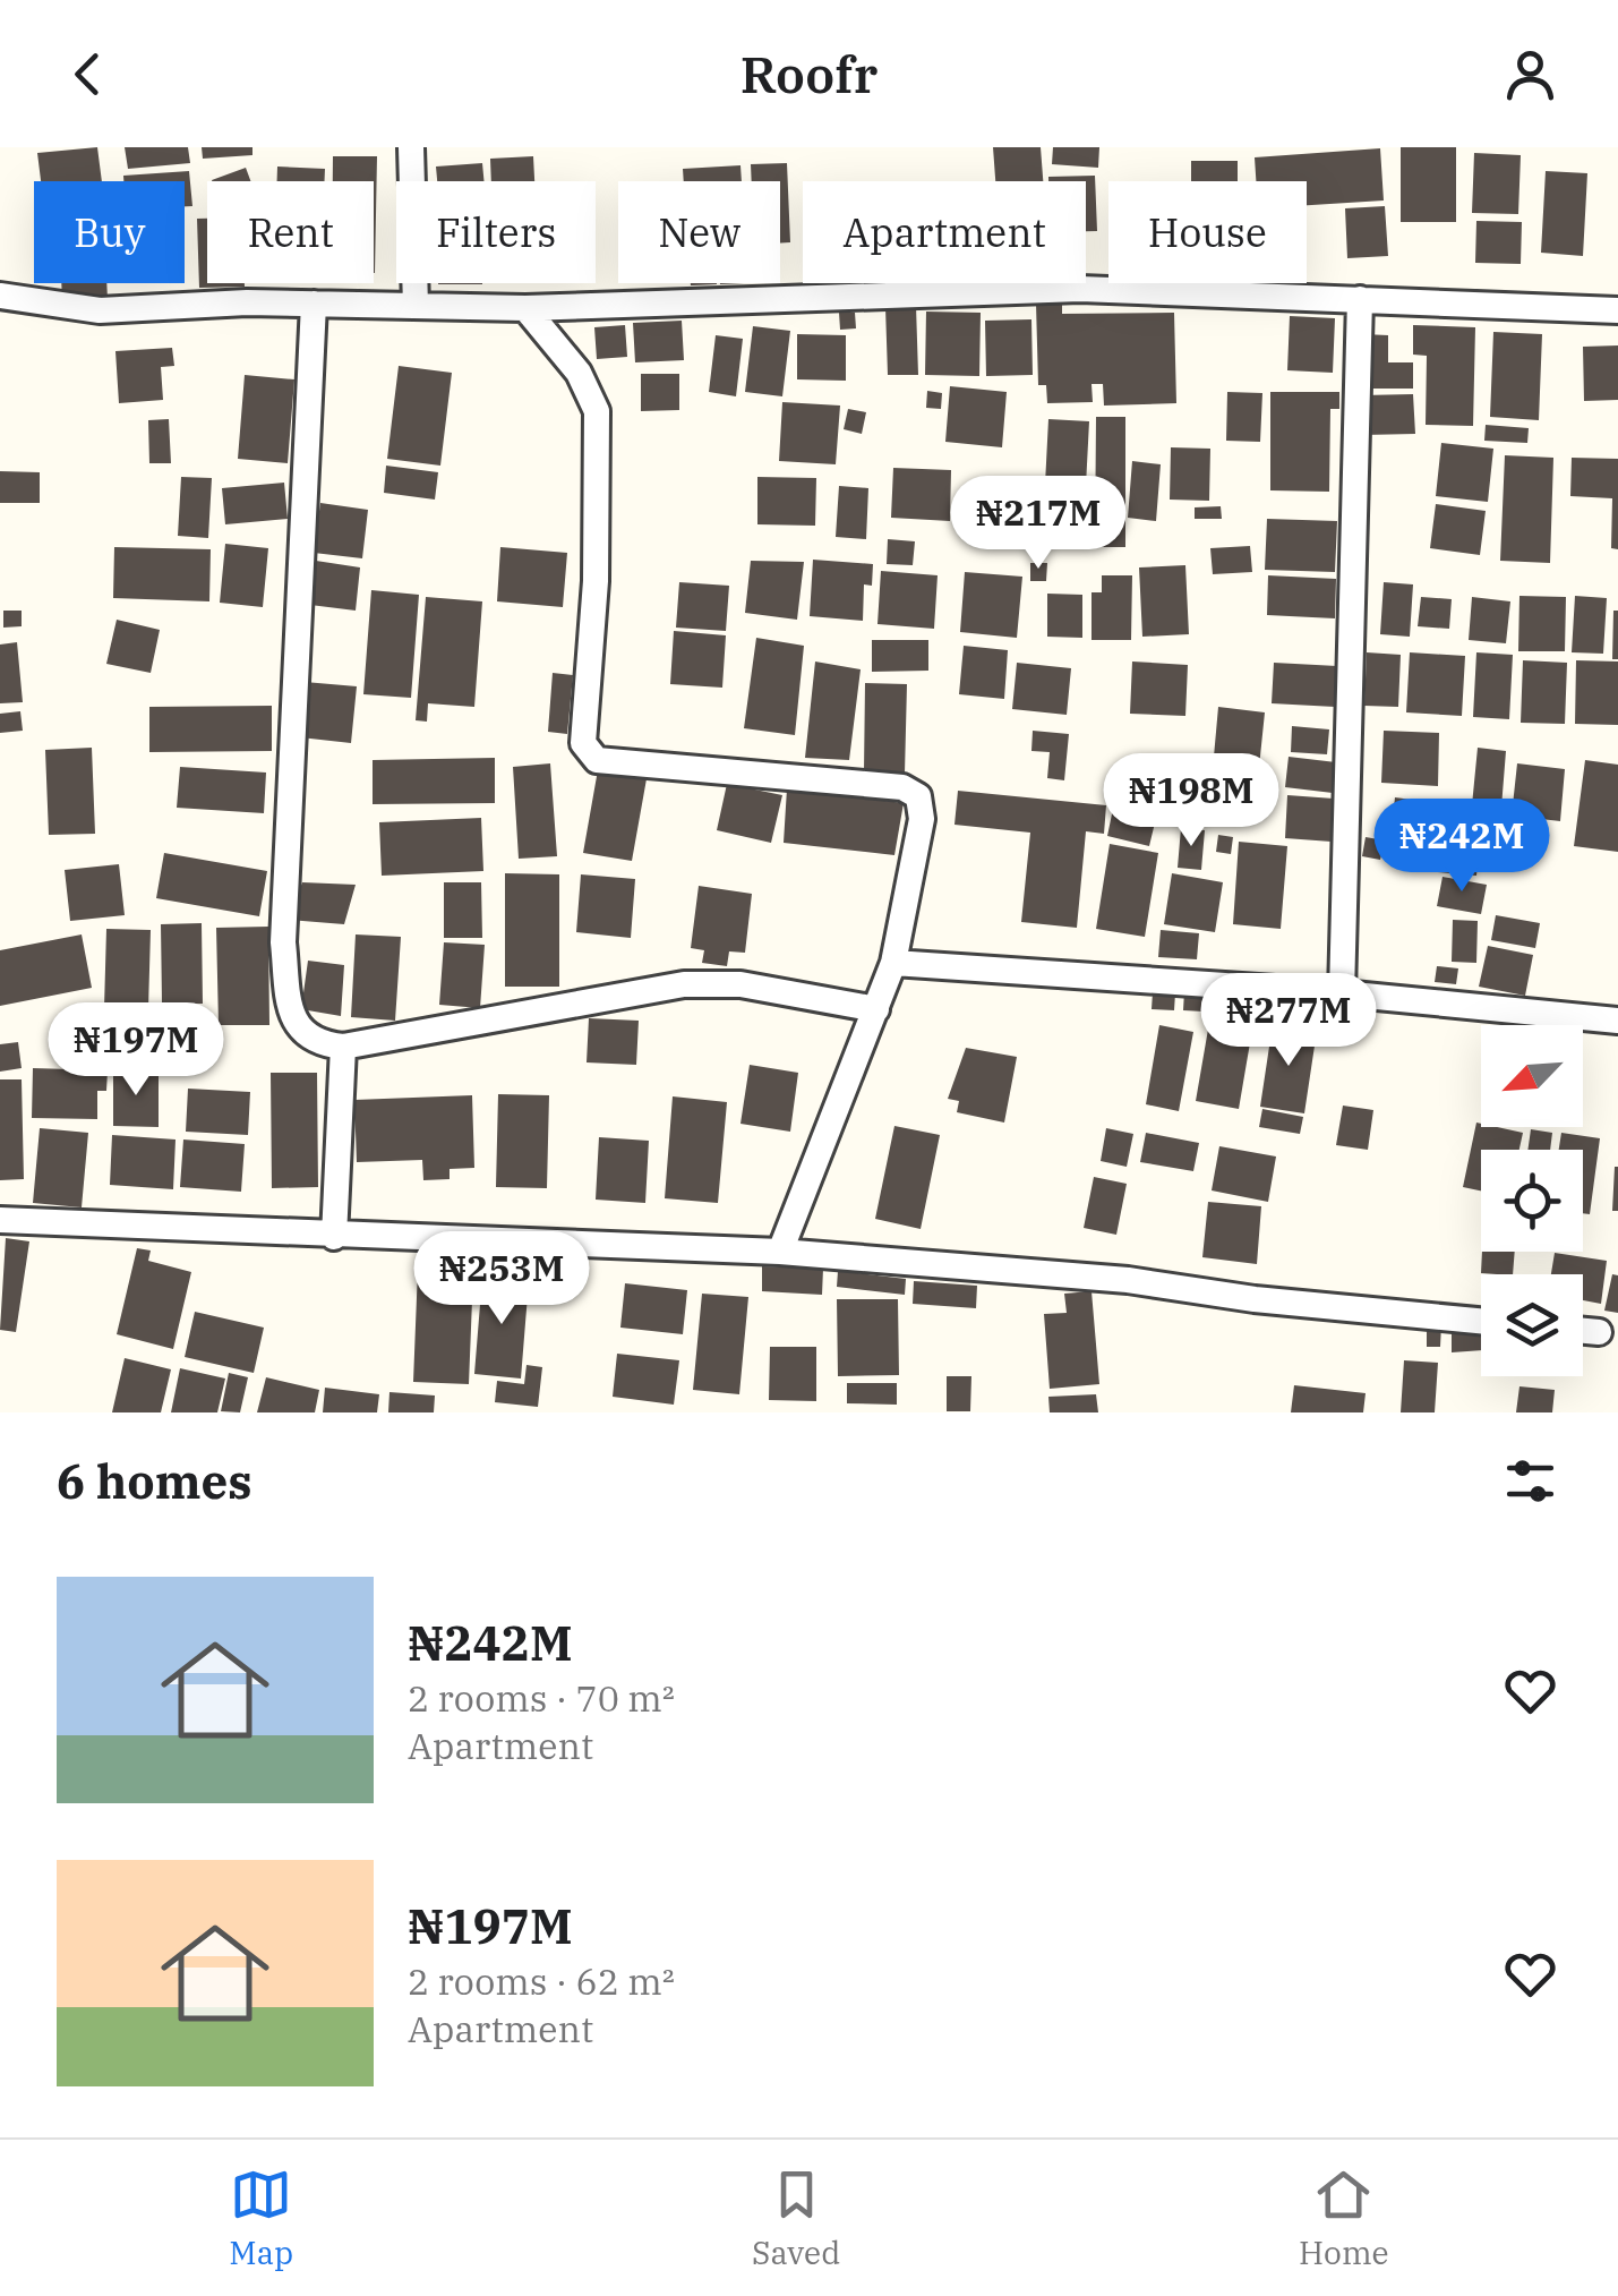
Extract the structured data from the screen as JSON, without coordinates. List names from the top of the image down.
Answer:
{
  "north": "bottom left",
  "page": {
    "header": "Roofr",
    "chip": [
      "Buy",
      "Rent",
      "Filters",
      "New",
      "Apartment",
      "House"
    ],
    "price": [
      "₦217M",
      "₦198M",
      "₦242M",
      "₦277M",
      "₦197M",
      "₦253M"
    ],
    "heading": "6 homes",
    "list": [
      {
        "name": "₦242M",
        "note": "2 rooms · 70 m² · Apartment"
      },
      {
        "name": "₦197M",
        "note": "2 rooms · 62 m² · Apartment"
      }
    ],
    "tabs": ["Map", "Saved", "Home"]
  }
}
